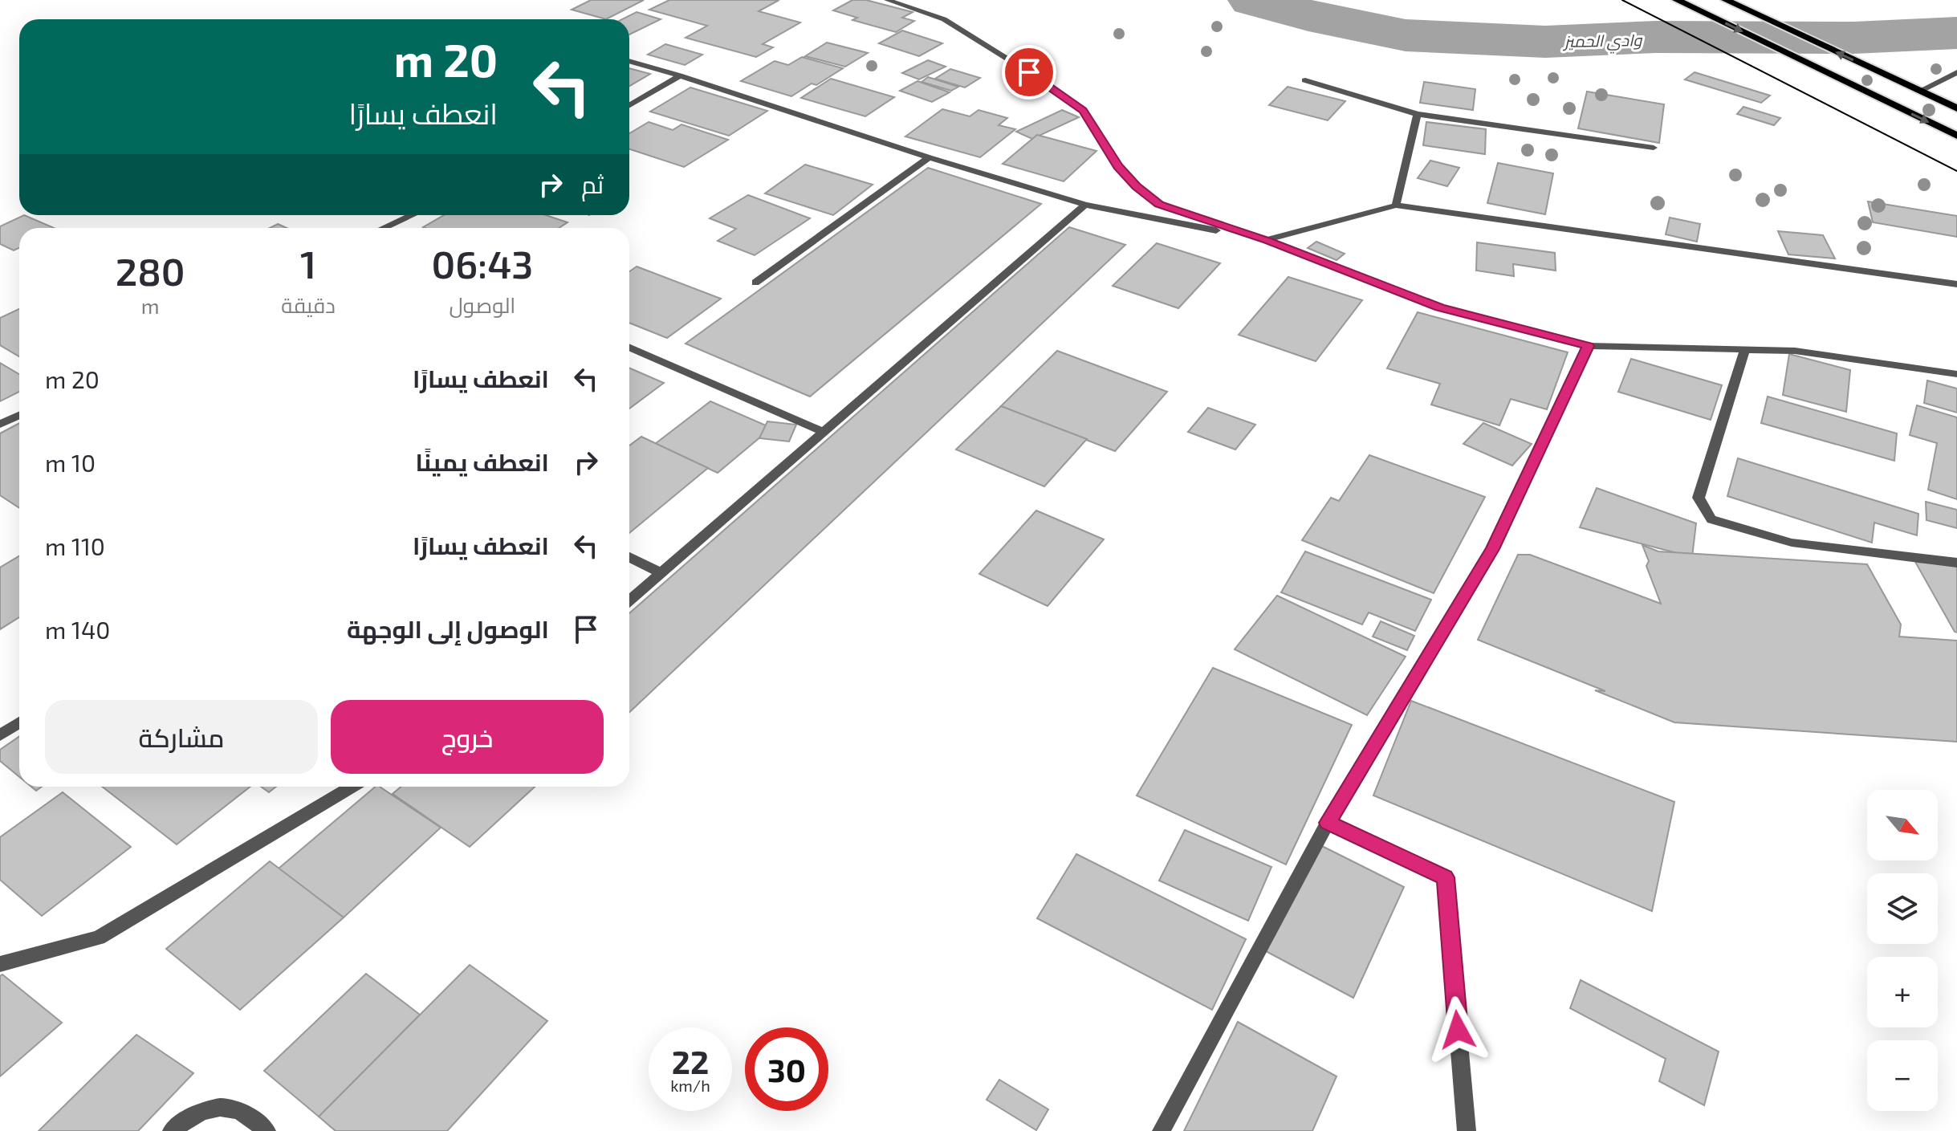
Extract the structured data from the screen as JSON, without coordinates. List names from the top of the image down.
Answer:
{
  "water": ["وادي الحميز"],
  "north": "bottom right",
  "page": {
    "turn": ["20 m", "انعطف يسارًا"],
    "then": "ثم",
    "eta": [
      "06:43",
      "الوصول",
      "1",
      "دقيقة",
      "280",
      "m"
    ],
    "list": [
      {
        "name": "انعطف يسارًا",
        "value": "20 m"
      },
      {
        "name": "انعطف يمينًا",
        "value": "10 m"
      },
      {
        "name": "انعطف يسارًا",
        "value": "110 m"
      },
      {
        "name": "الوصول إلى الوجهة",
        "value": "140 m"
      }
    ],
    "buttons": ["خروج", "مشاركة"],
    "map_buttons": ["+", "−"],
    "speed": "22 km/h",
    "limit": "30"
  }
}
